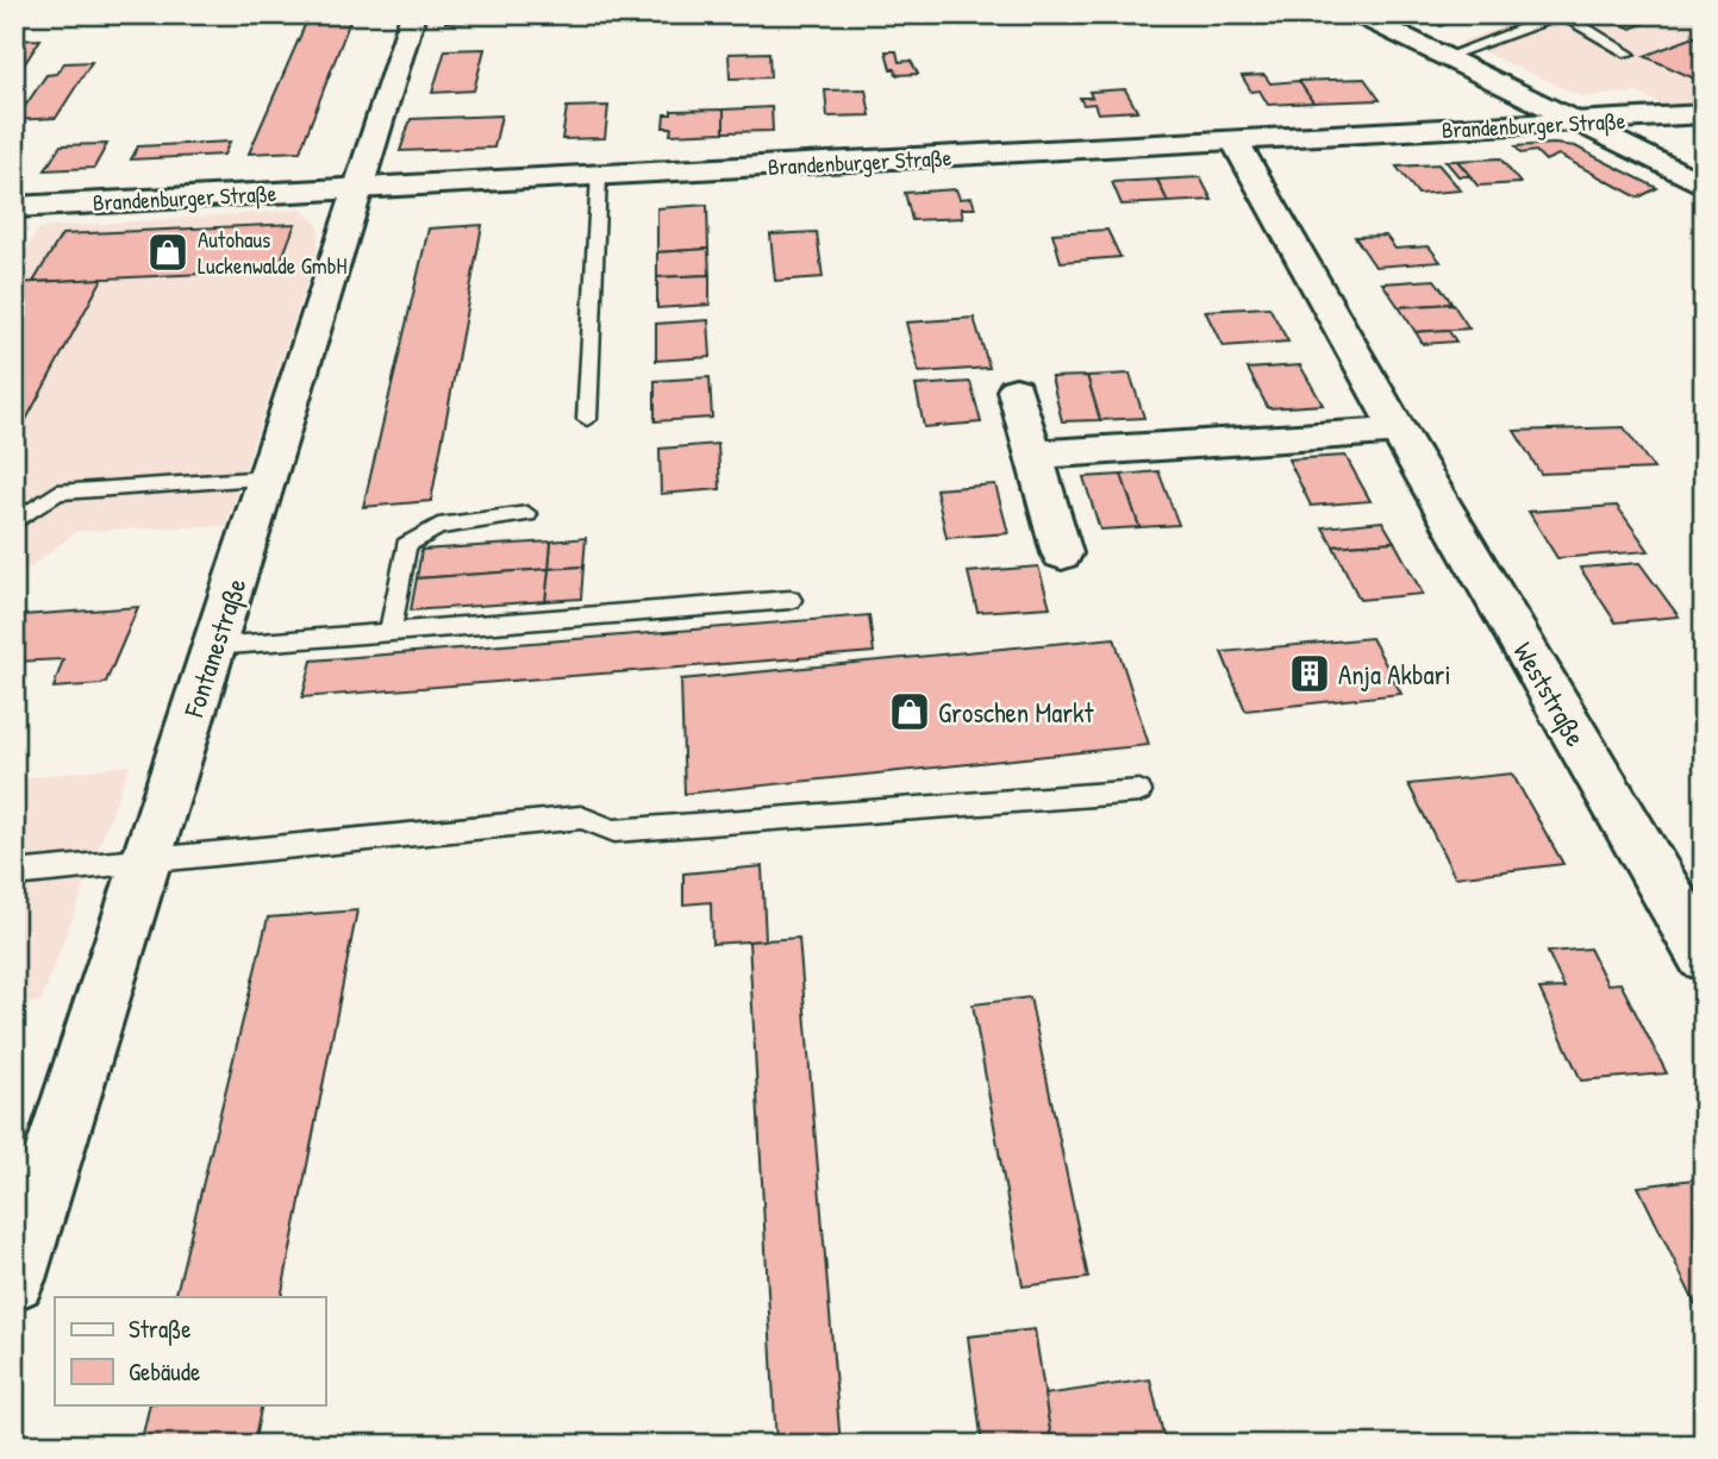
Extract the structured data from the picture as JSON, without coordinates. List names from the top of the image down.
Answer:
{
  "streets": {
    "street": ["Brandenburger Straße", "Fontanestraße", "Weststraße"]
  },
  "crossings": [
    ["Brandenburger Straße", "Fontanestraße"],
    ["Brandenburger Straße", "Weststraße"]
  ],
  "places": {
    "shop": ["Autohaus Luckenwalde GmbH", "Groschen Markt"],
    "building": ["Anja Akbari"]
  },
  "legend": ["Straße", "Gebäude"]
}
